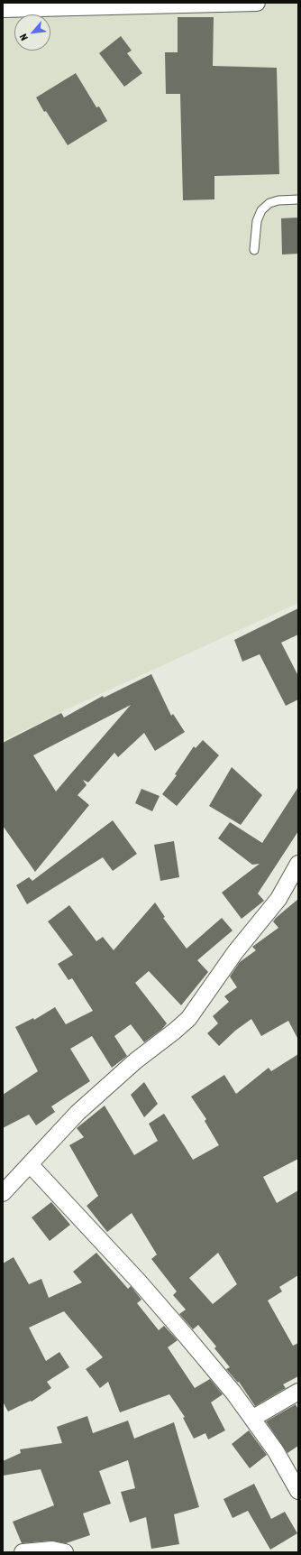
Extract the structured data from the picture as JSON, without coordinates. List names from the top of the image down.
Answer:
{
  "north": "bottom left"
}
